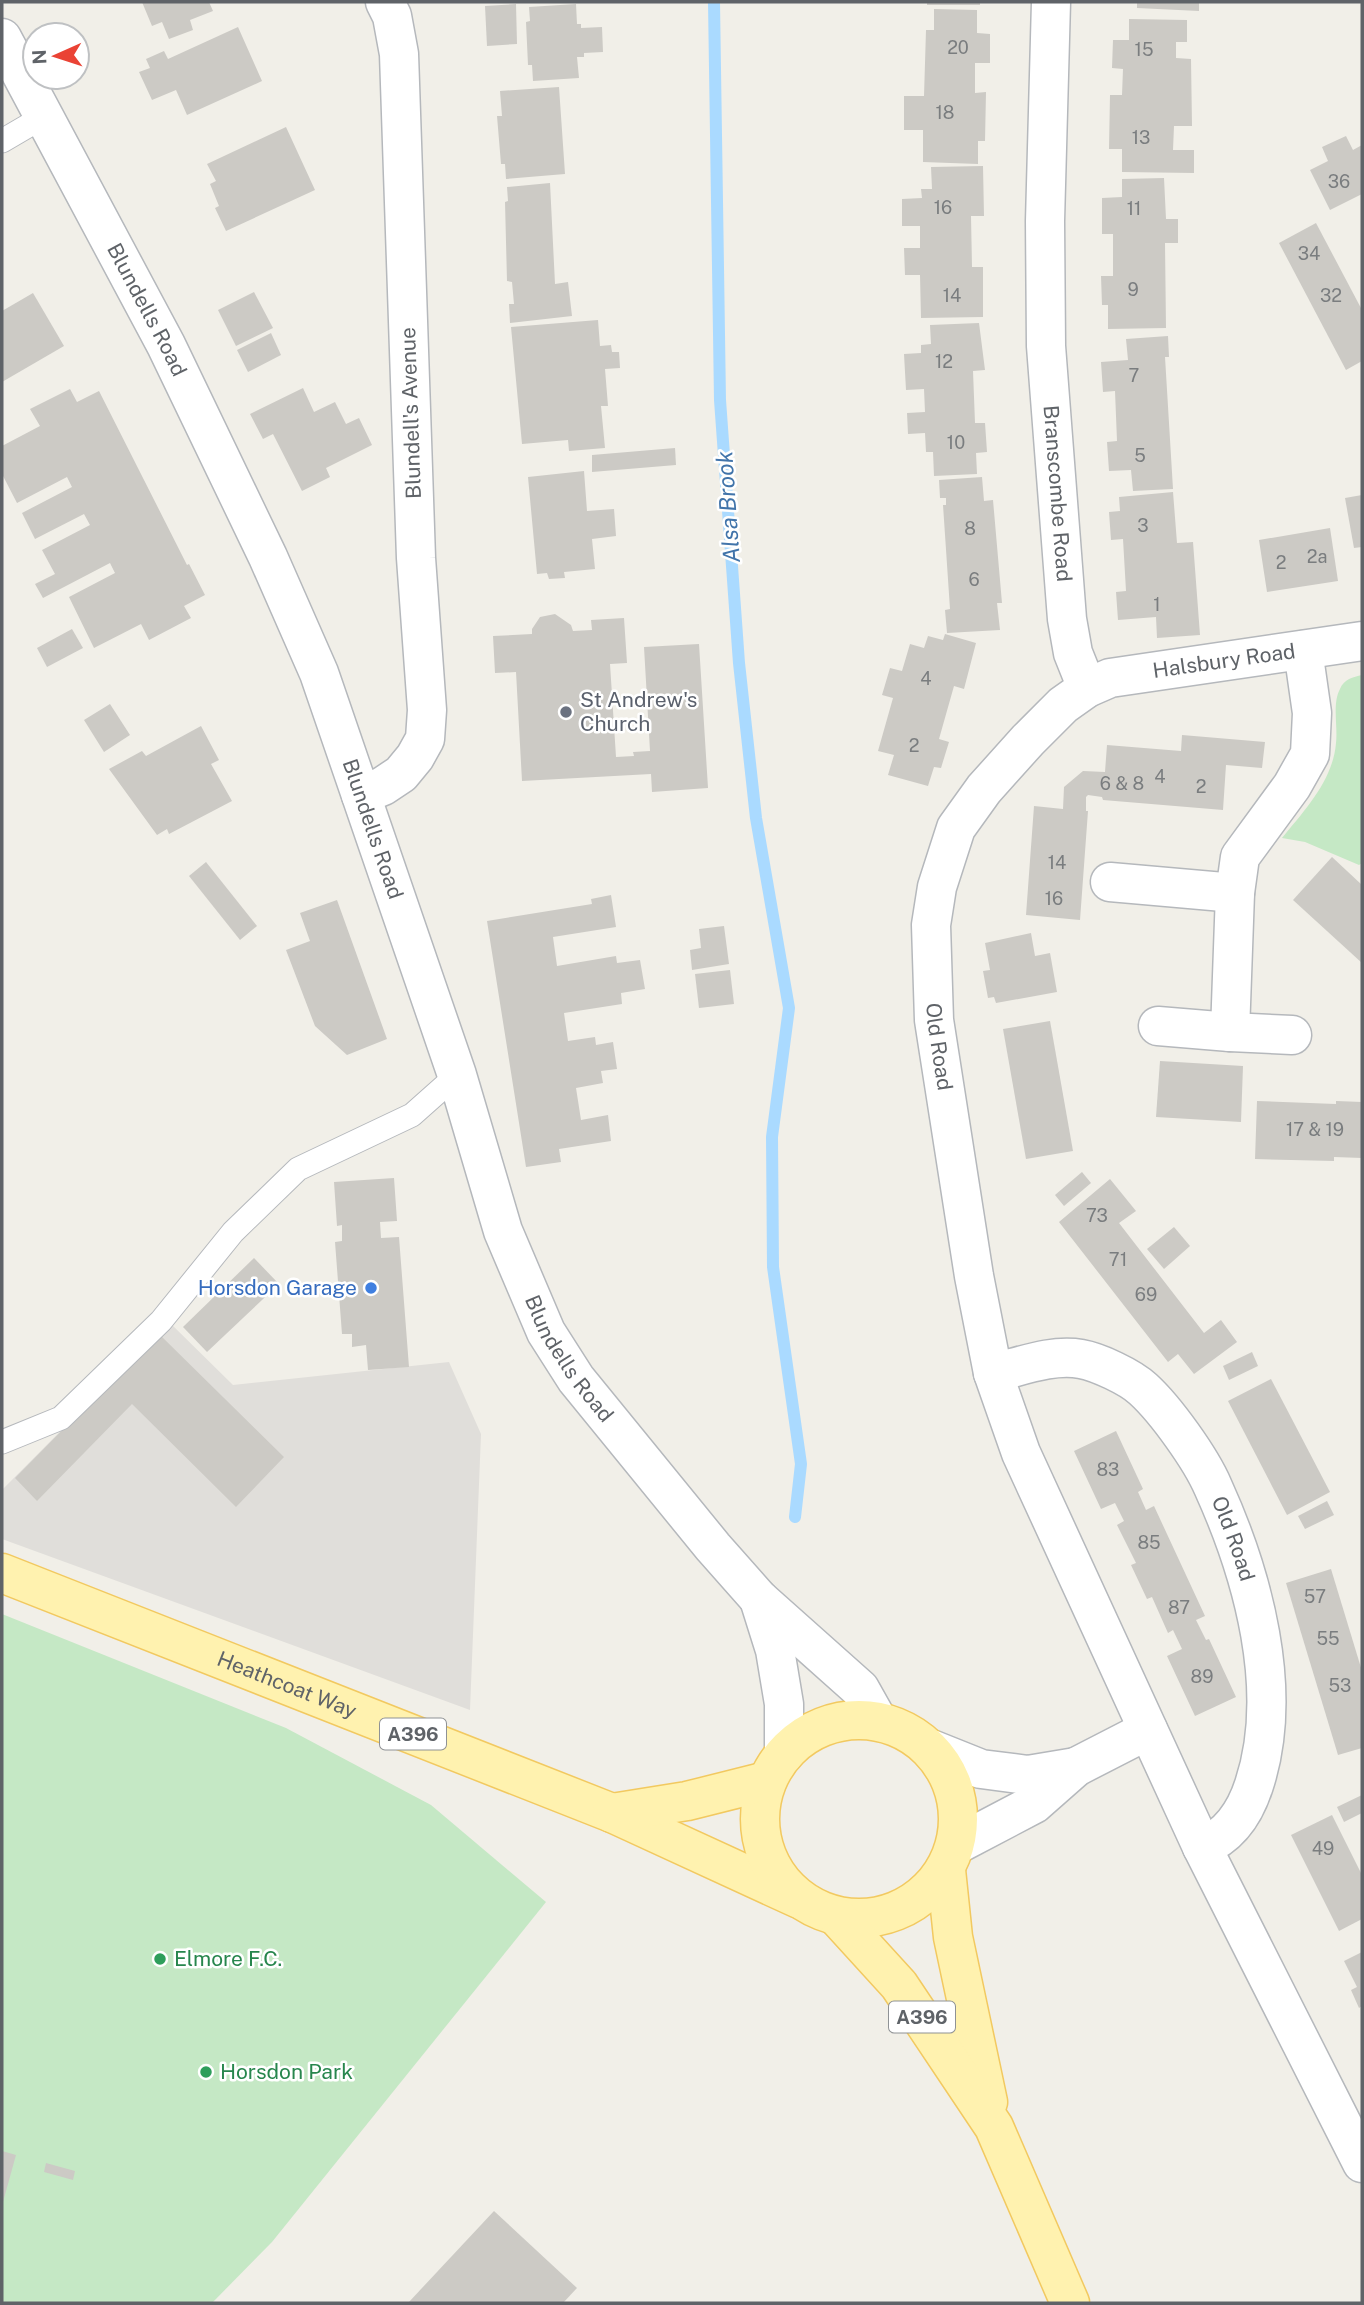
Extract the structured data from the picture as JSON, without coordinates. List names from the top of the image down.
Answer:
{
  "streets": {
    "main road": ["Heathcoat Way", "A396"],
    "street": [
      "Blundells Road",
      "Blundell's Avenue",
      "Branscombe Road",
      "Halsbury Road",
      "Old Road"
    ]
  },
  "crossings": [
    ["Blundells Road", "Blundell's Avenue"],
    ["Blundells Road", "Heathcoat Way"],
    ["Blundells Road", "A396"],
    ["Branscombe Road", "Halsbury Road"],
    ["Branscombe Road", "Old Road"],
    ["Halsbury Road", "Old Road"],
    ["Heathcoat Way", "A396"]
  ],
  "water": ["Alsa Brook"],
  "places": [
    "St Andrew's Church",
    "Horsdon Garage",
    "Elmore F.C.",
    "Horsdon Park"
  ],
  "house_numbers": [
    "20",
    "15",
    "18",
    "13",
    "36",
    "16",
    "11",
    "34",
    "9",
    "14",
    "32",
    "12",
    "7",
    "10",
    "5",
    "3",
    "8",
    "2a",
    "2",
    "6",
    "1",
    "4",
    "2",
    "4",
    "6 & 8",
    "2",
    "14",
    "16",
    "17 & 19",
    "73",
    "71",
    "69",
    "83",
    "85",
    "57",
    "87",
    "55",
    "89",
    "53",
    "49"
  ],
  "north": "left"
}
